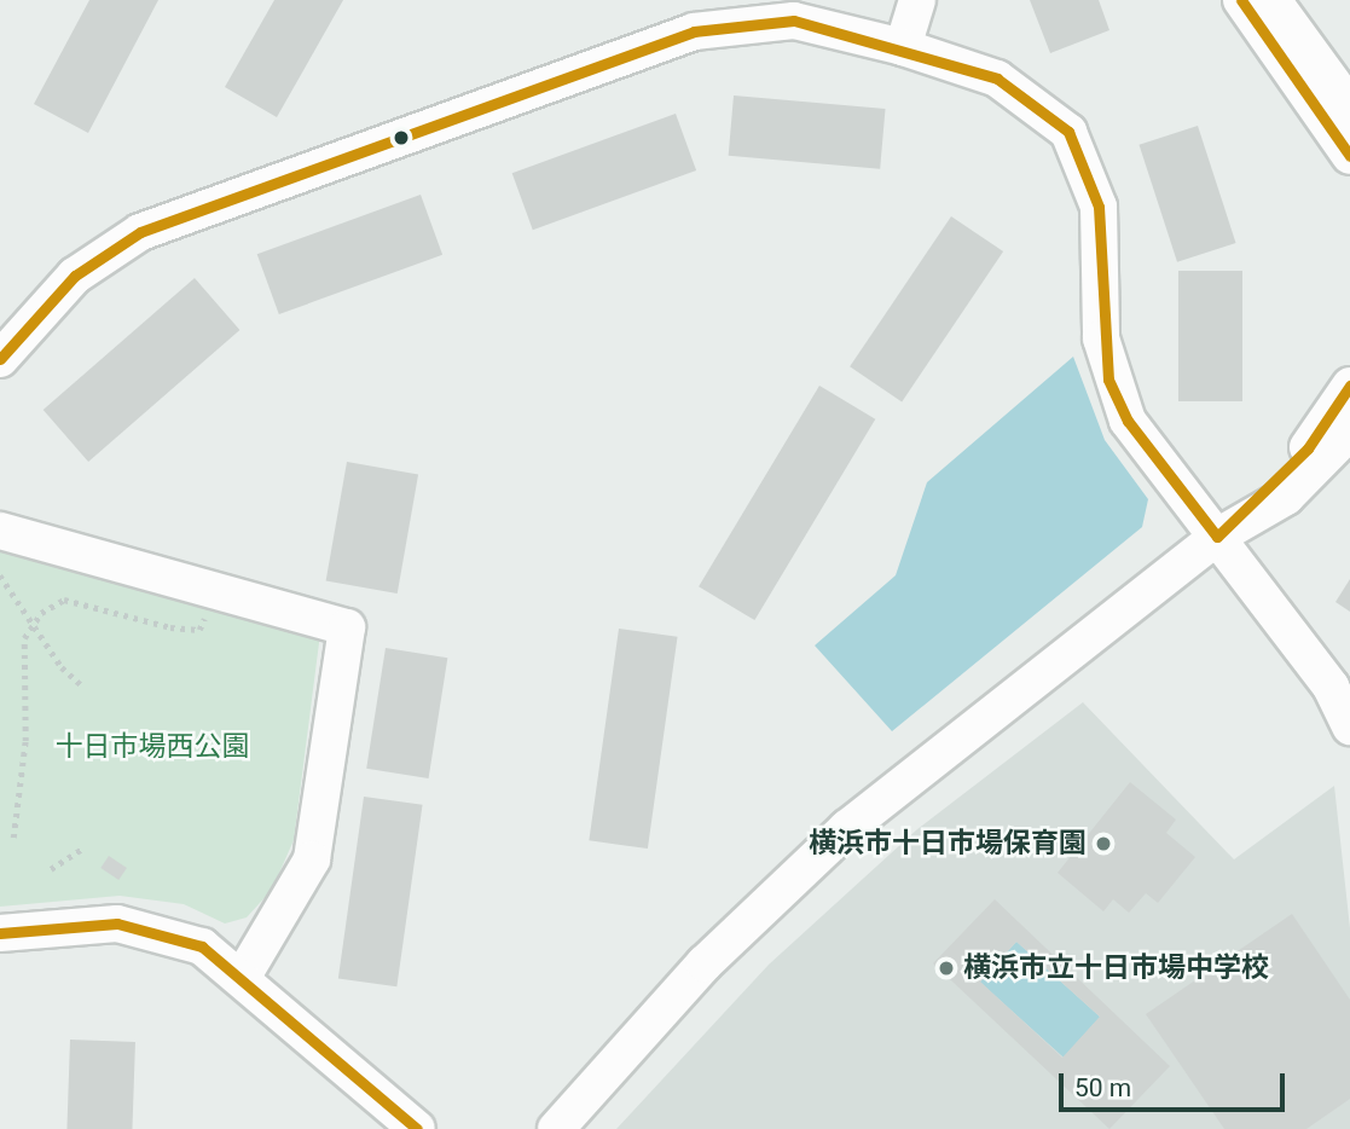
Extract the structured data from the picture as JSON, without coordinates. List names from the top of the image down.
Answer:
{
  "parks": ["十日市場西公園"],
  "places": ["横浜市十日市場保育園", "横浜市立十日市場中学校"],
  "scale_bar": "50 m"
}
